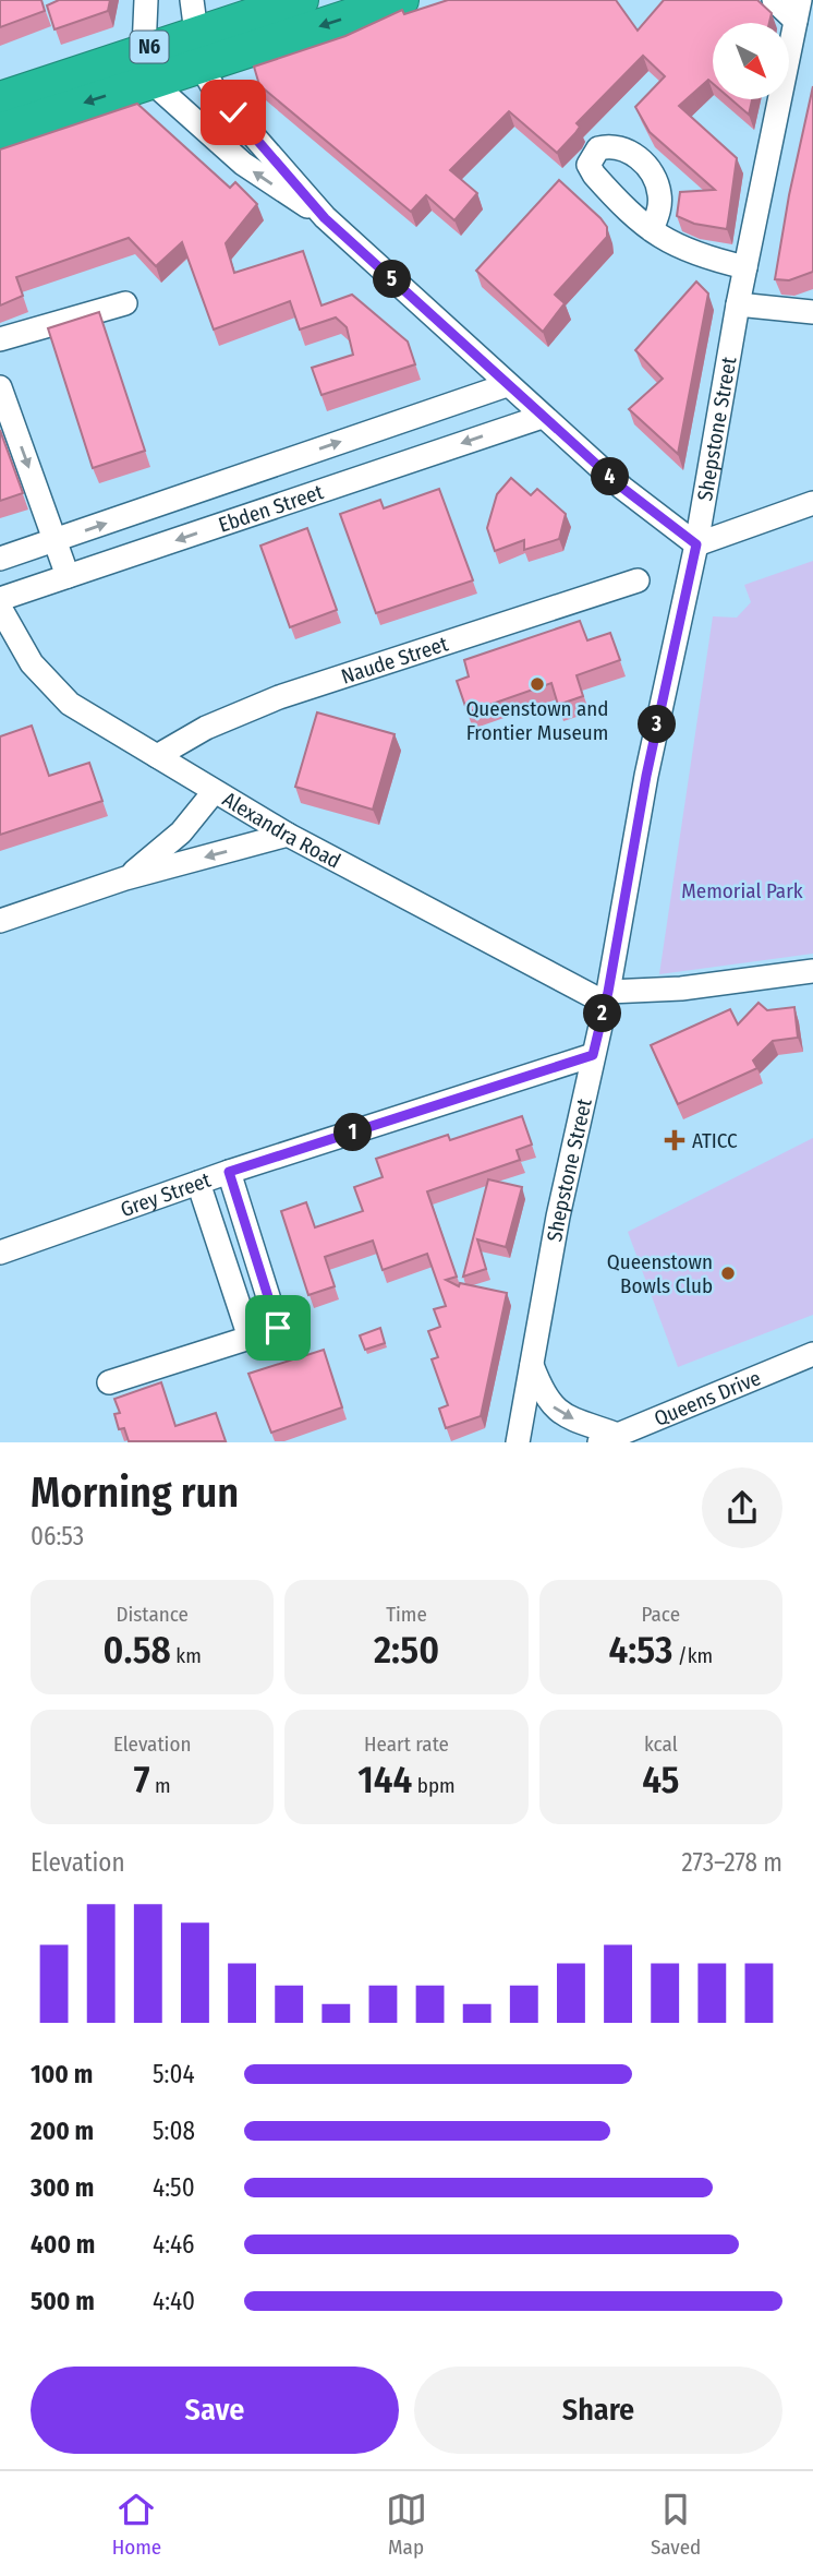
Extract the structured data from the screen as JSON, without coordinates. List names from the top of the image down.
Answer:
{
  "streets": {
    "highway": ["N6"],
    "street": [
      "Shepstone Street",
      "Ebden Street",
      "Naude Street",
      "Alexandra Road",
      "Grey Street",
      "Queens Drive"
    ]
  },
  "crossings": [
    ["Shepstone Street", "Alexandra Road"],
    ["Shepstone Street", "Grey Street"],
    ["Naude Street", "Alexandra Road"]
  ],
  "parks": ["Memorial Park"],
  "places": {
    "other": ["Queenstown and Frontier Museum", "Queenstown Bowls Club"],
    "health": ["ATICC"]
  },
  "north": "bottom right",
  "page": {
    "pins": [
      "5",
      "4",
      "3",
      "2",
      "1"
    ],
    "heading": ["Morning run", "06:53"],
    "stats": [
      ["Distance", "0.58 km"],
      ["Time", "2:50"],
      ["Pace", "4:53 /km"],
      ["Elevation", "7 m"],
      ["Heart rate", "144 bpm"],
      ["kcal", "45"]
    ],
    "chart": ["Elevation", "273–278 m"],
    "list": [
      {
        "name": "100 m",
        "note": "5:04"
      },
      {
        "name": "200 m",
        "note": "5:08"
      },
      {
        "name": "300 m",
        "note": "4:50"
      },
      {
        "name": "400 m",
        "note": "4:46"
      },
      {
        "name": "500 m",
        "note": "4:40"
      }
    ],
    "buttons": ["Save", "Share"],
    "tabs": ["Home", "Map", "Saved"]
  }
}
